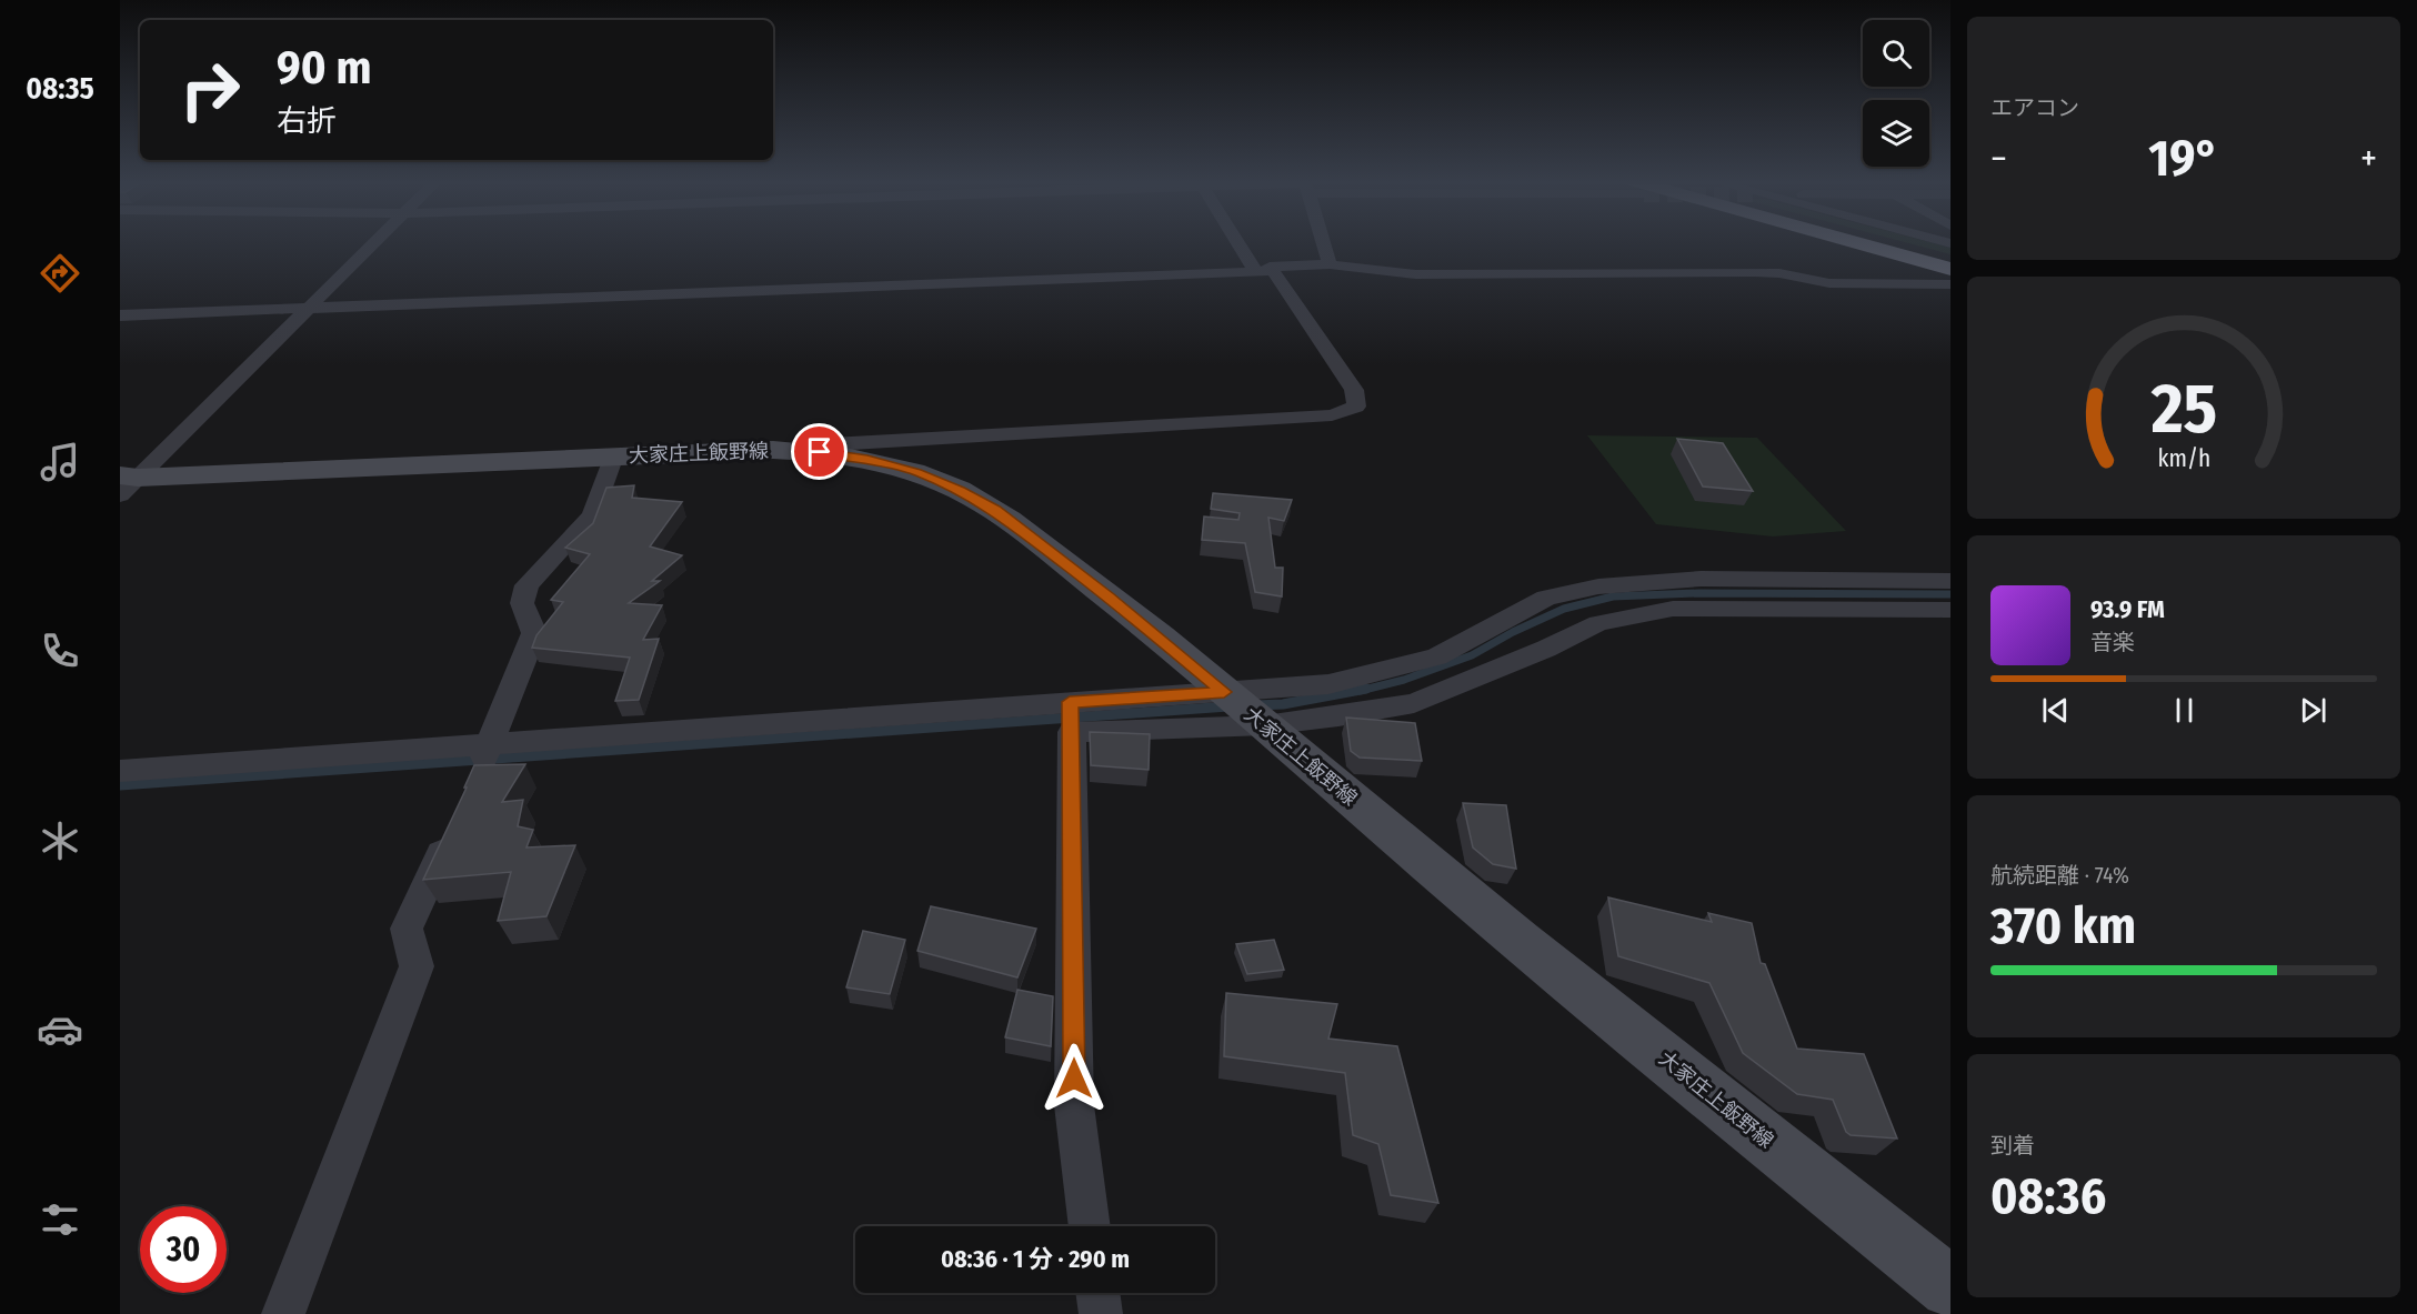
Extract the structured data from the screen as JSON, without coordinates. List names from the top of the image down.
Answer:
{
  "streets": {
    "main road": ["大家庄上飯野線"]
  },
  "page": {
    "tabs": "08:35",
    "tile": [
      "エアコン",
      ["航続距離 · 74%", "370 km"],
      ["到着", "08:36"]
    ],
    "turn": ["90 m", "右折"],
    "heat": ["−", "19°", "+"],
    "song": ["93.9 FM", "音楽"],
    "limit": "30",
    "trip": "08:36 · 1 分 · 290 m",
    "gauge": ["25", "km/h"]
  }
}
